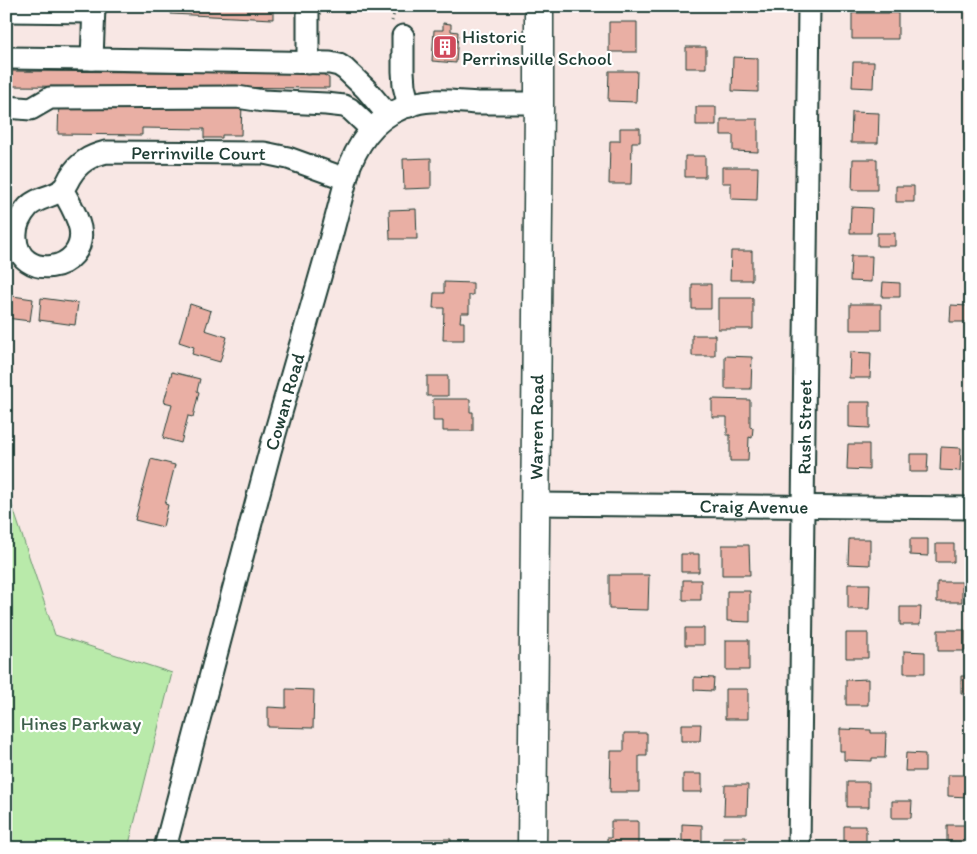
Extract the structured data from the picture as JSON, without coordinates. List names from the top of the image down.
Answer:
{
  "streets": {
    "main road": ["Warren Road"],
    "street": [
      "Perrinville Court",
      "Cowan Road",
      "Rush Street",
      "Craig Avenue"
    ]
  },
  "crossings": [
    ["Perrinville Court", "Cowan Road"],
    ["Cowan Road", "Warren Road"],
    ["Warren Road", "Craig Avenue"],
    ["Rush Street", "Craig Avenue"]
  ],
  "parks": ["Hines Parkway"],
  "places": {
    "building": ["Historic Perrinsville School"]
  }
}
